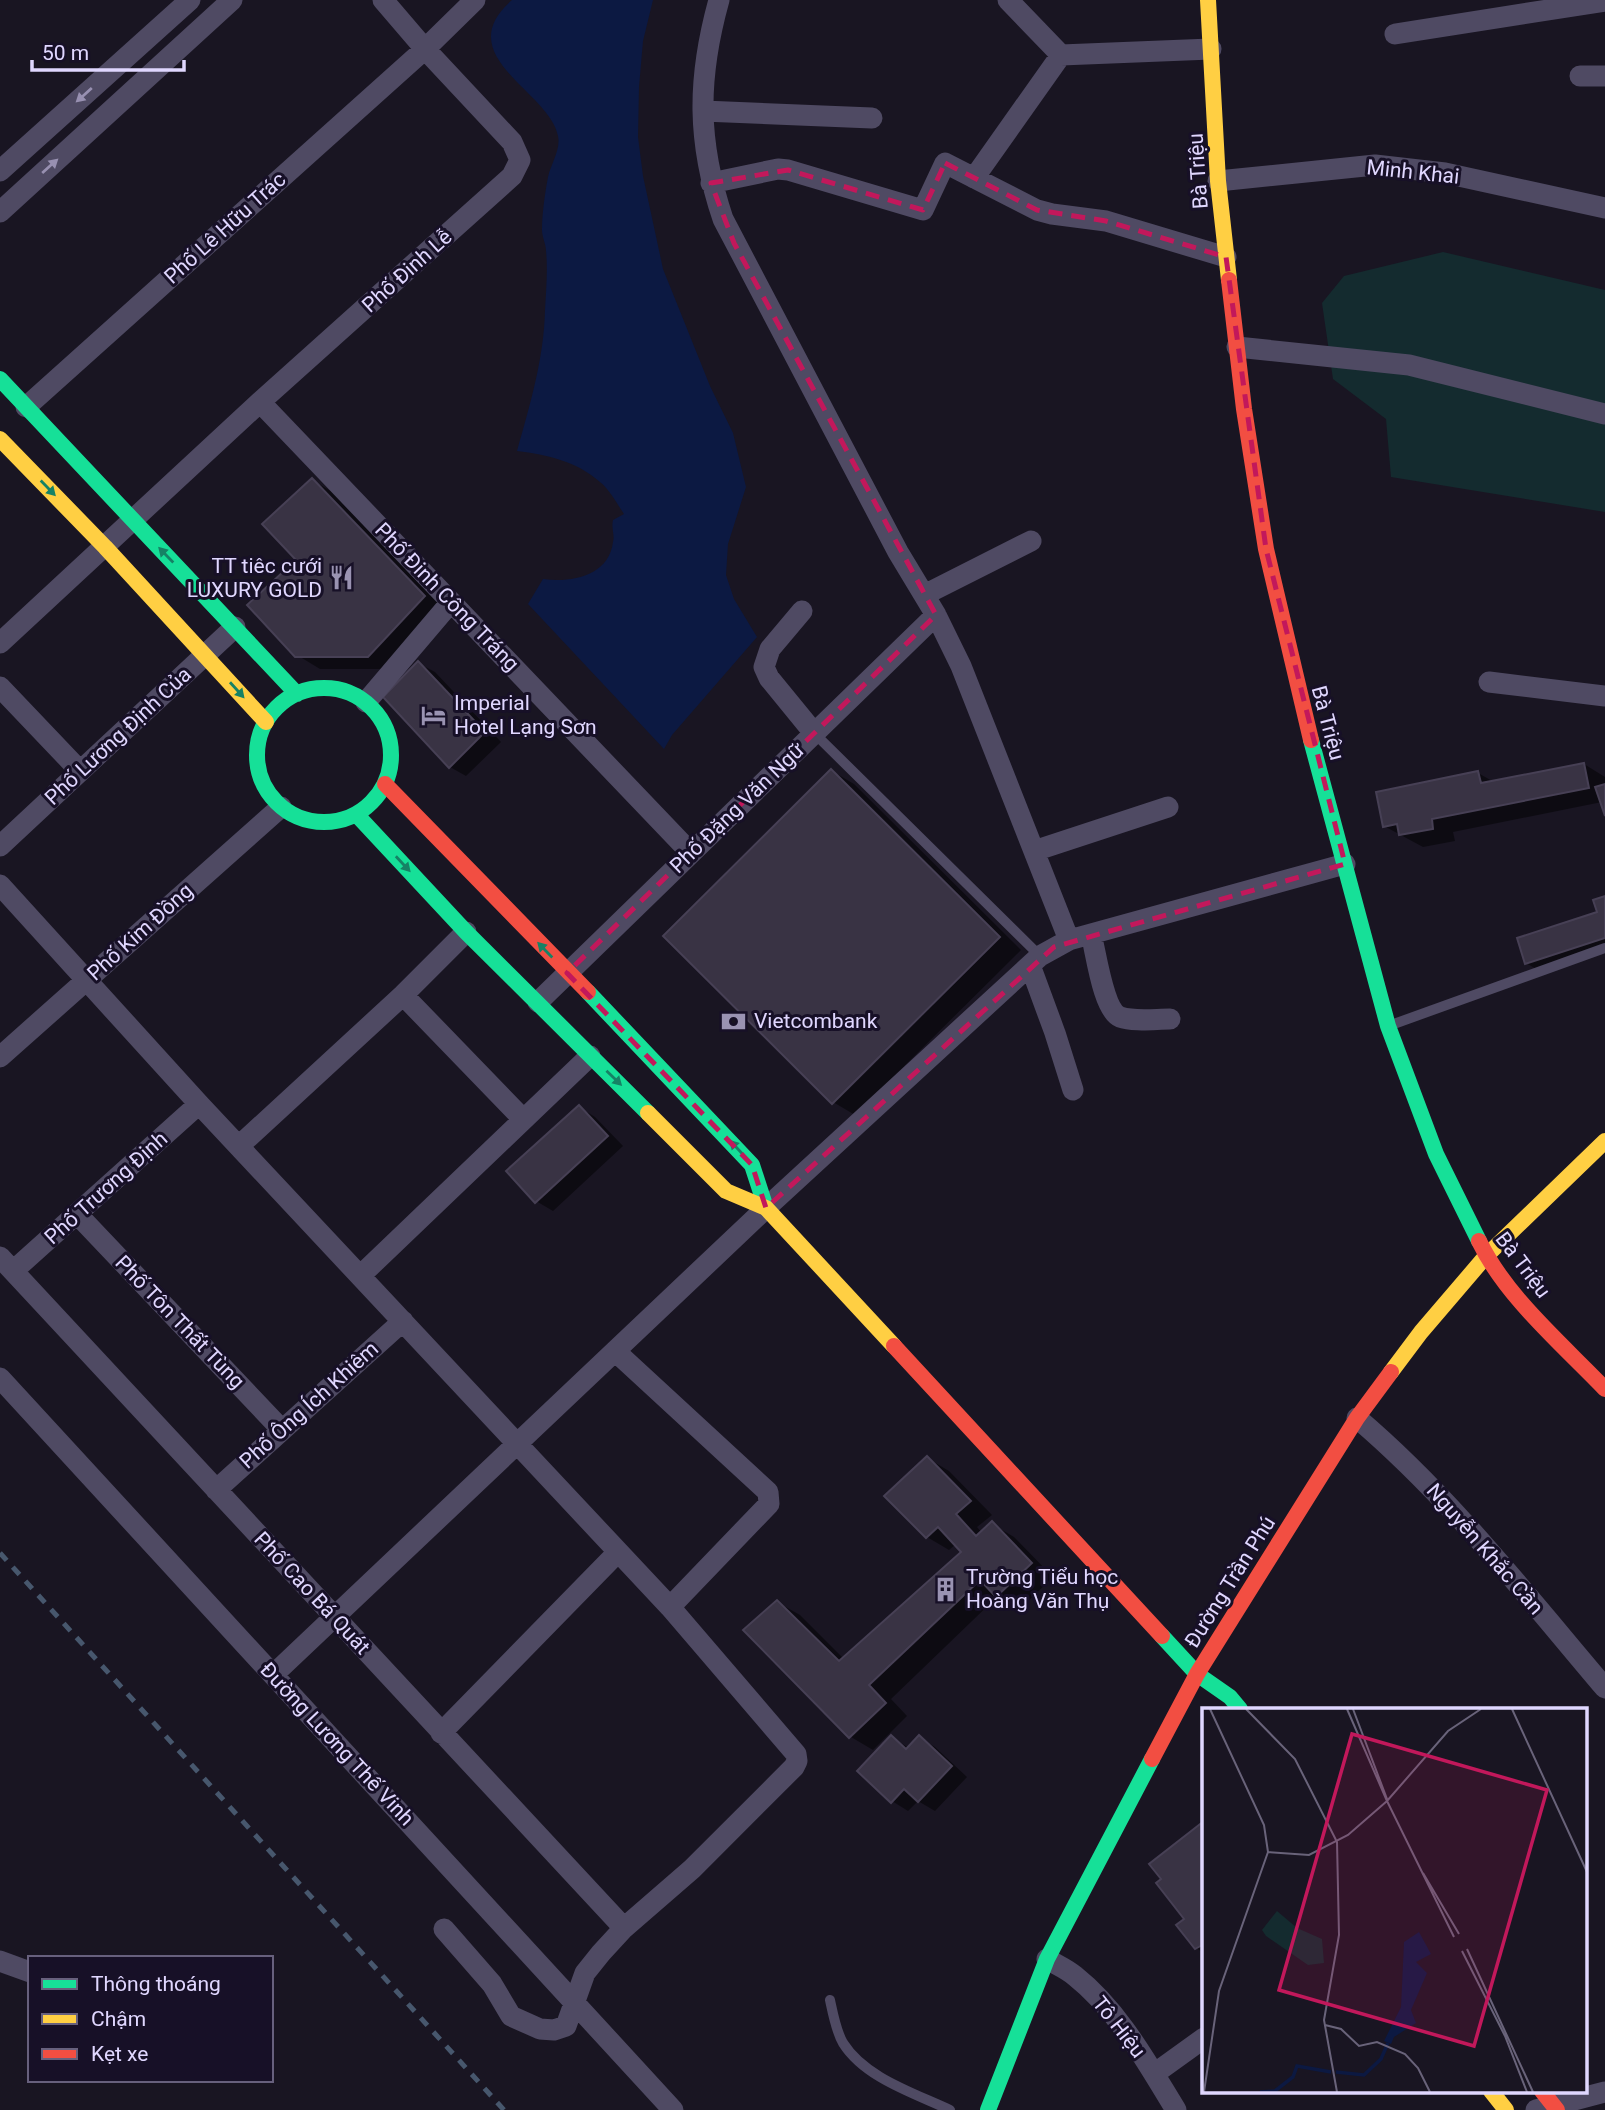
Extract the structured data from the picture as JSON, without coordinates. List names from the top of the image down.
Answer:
{
  "streets": {
    "street": [
      "Bà Triệu",
      "Minh Khai",
      "Phố Lê Hữu Trác",
      "Phố Đinh Lễ",
      "Phố Đinh Công Tráng",
      "Phố Lương Định Của",
      "Phố Đặng Văn Ngữ",
      "Phố Kim Đồng",
      "Phố Trương Định",
      "Phố Tôn Thất Tùng",
      "Phố Ông Ích Khiêm",
      "Nguyễn Khắc Cần",
      "Đường Trần Phú",
      "Phố Cao Bá Quát",
      "Đường Lương Thế Vinh",
      "Tô Hiệu"
    ]
  },
  "crossings": [
    ["Bà Triệu", "Minh Khai"],
    ["Bà Triệu", "Đường Trần Phú"],
    ["Phố Lê Hữu Trác", "Phố Đinh Lễ"],
    ["Phố Đinh Lễ", "Phố Đinh Công Tráng"],
    ["Phố Đinh Công Tráng", "Phố Đặng Văn Ngữ"],
    ["Phố Trương Định", "Phố Tôn Thất Tùng"],
    ["Phố Trương Định", "Phố Cao Bá Quát"],
    ["Phố Tôn Thất Tùng", "Phố Ông Ích Khiêm"],
    ["Phố Ông Ích Khiêm", "Phố Cao Bá Quát"],
    ["Nguyễn Khắc Cần", "Đường Trần Phú"],
    ["Đường Trần Phú", "Tô Hiệu"]
  ],
  "places": {
    "restaurant": ["TT tiêc cưới LUXURY GOLD"],
    "hotel": ["Imperial Hotel Lạng Sơn"],
    "bank": ["Vietcombank"],
    "building": ["Trường Tiểu học Hoàng Văn Thụ"]
  },
  "legend": ["Thông thoáng", "Chậm", "Kẹt xe"],
  "scale_bar": "50 m"
}
